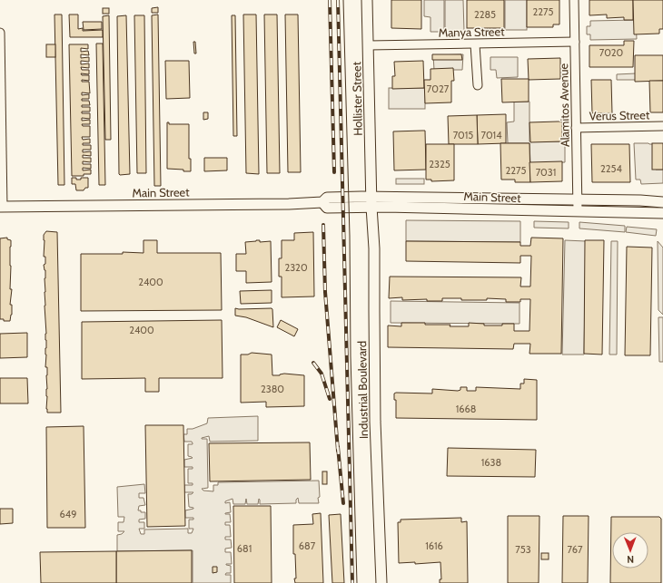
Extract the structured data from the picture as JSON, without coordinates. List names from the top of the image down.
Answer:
{
  "streets": {
    "main road": ["Hollister Street", "Main Street", "Industrial Boulevard"],
    "street": ["Manya Street", "Alamitos Avenue", "Verus Street"]
  },
  "crossings": [
    ["Manya Street", "Hollister Street"],
    ["Manya Street", "Alamitos Avenue"],
    ["Hollister Street", "Main Street"],
    ["Hollister Street", "Industrial Boulevard"],
    ["Alamitos Avenue", "Verus Street"],
    ["Alamitos Avenue", "Main Street"],
    ["Main Street", "Industrial Boulevard"]
  ],
  "house_numbers": [
    "2275",
    "2285",
    "7020",
    "7027",
    "7015",
    "7014",
    "2325",
    "2254",
    "2275",
    "7031",
    "2320",
    "2400",
    "2400",
    "2380",
    "1668",
    "1638",
    "649",
    "687",
    "1616",
    "681",
    "753",
    "767"
  ],
  "north": "bottom"
}
